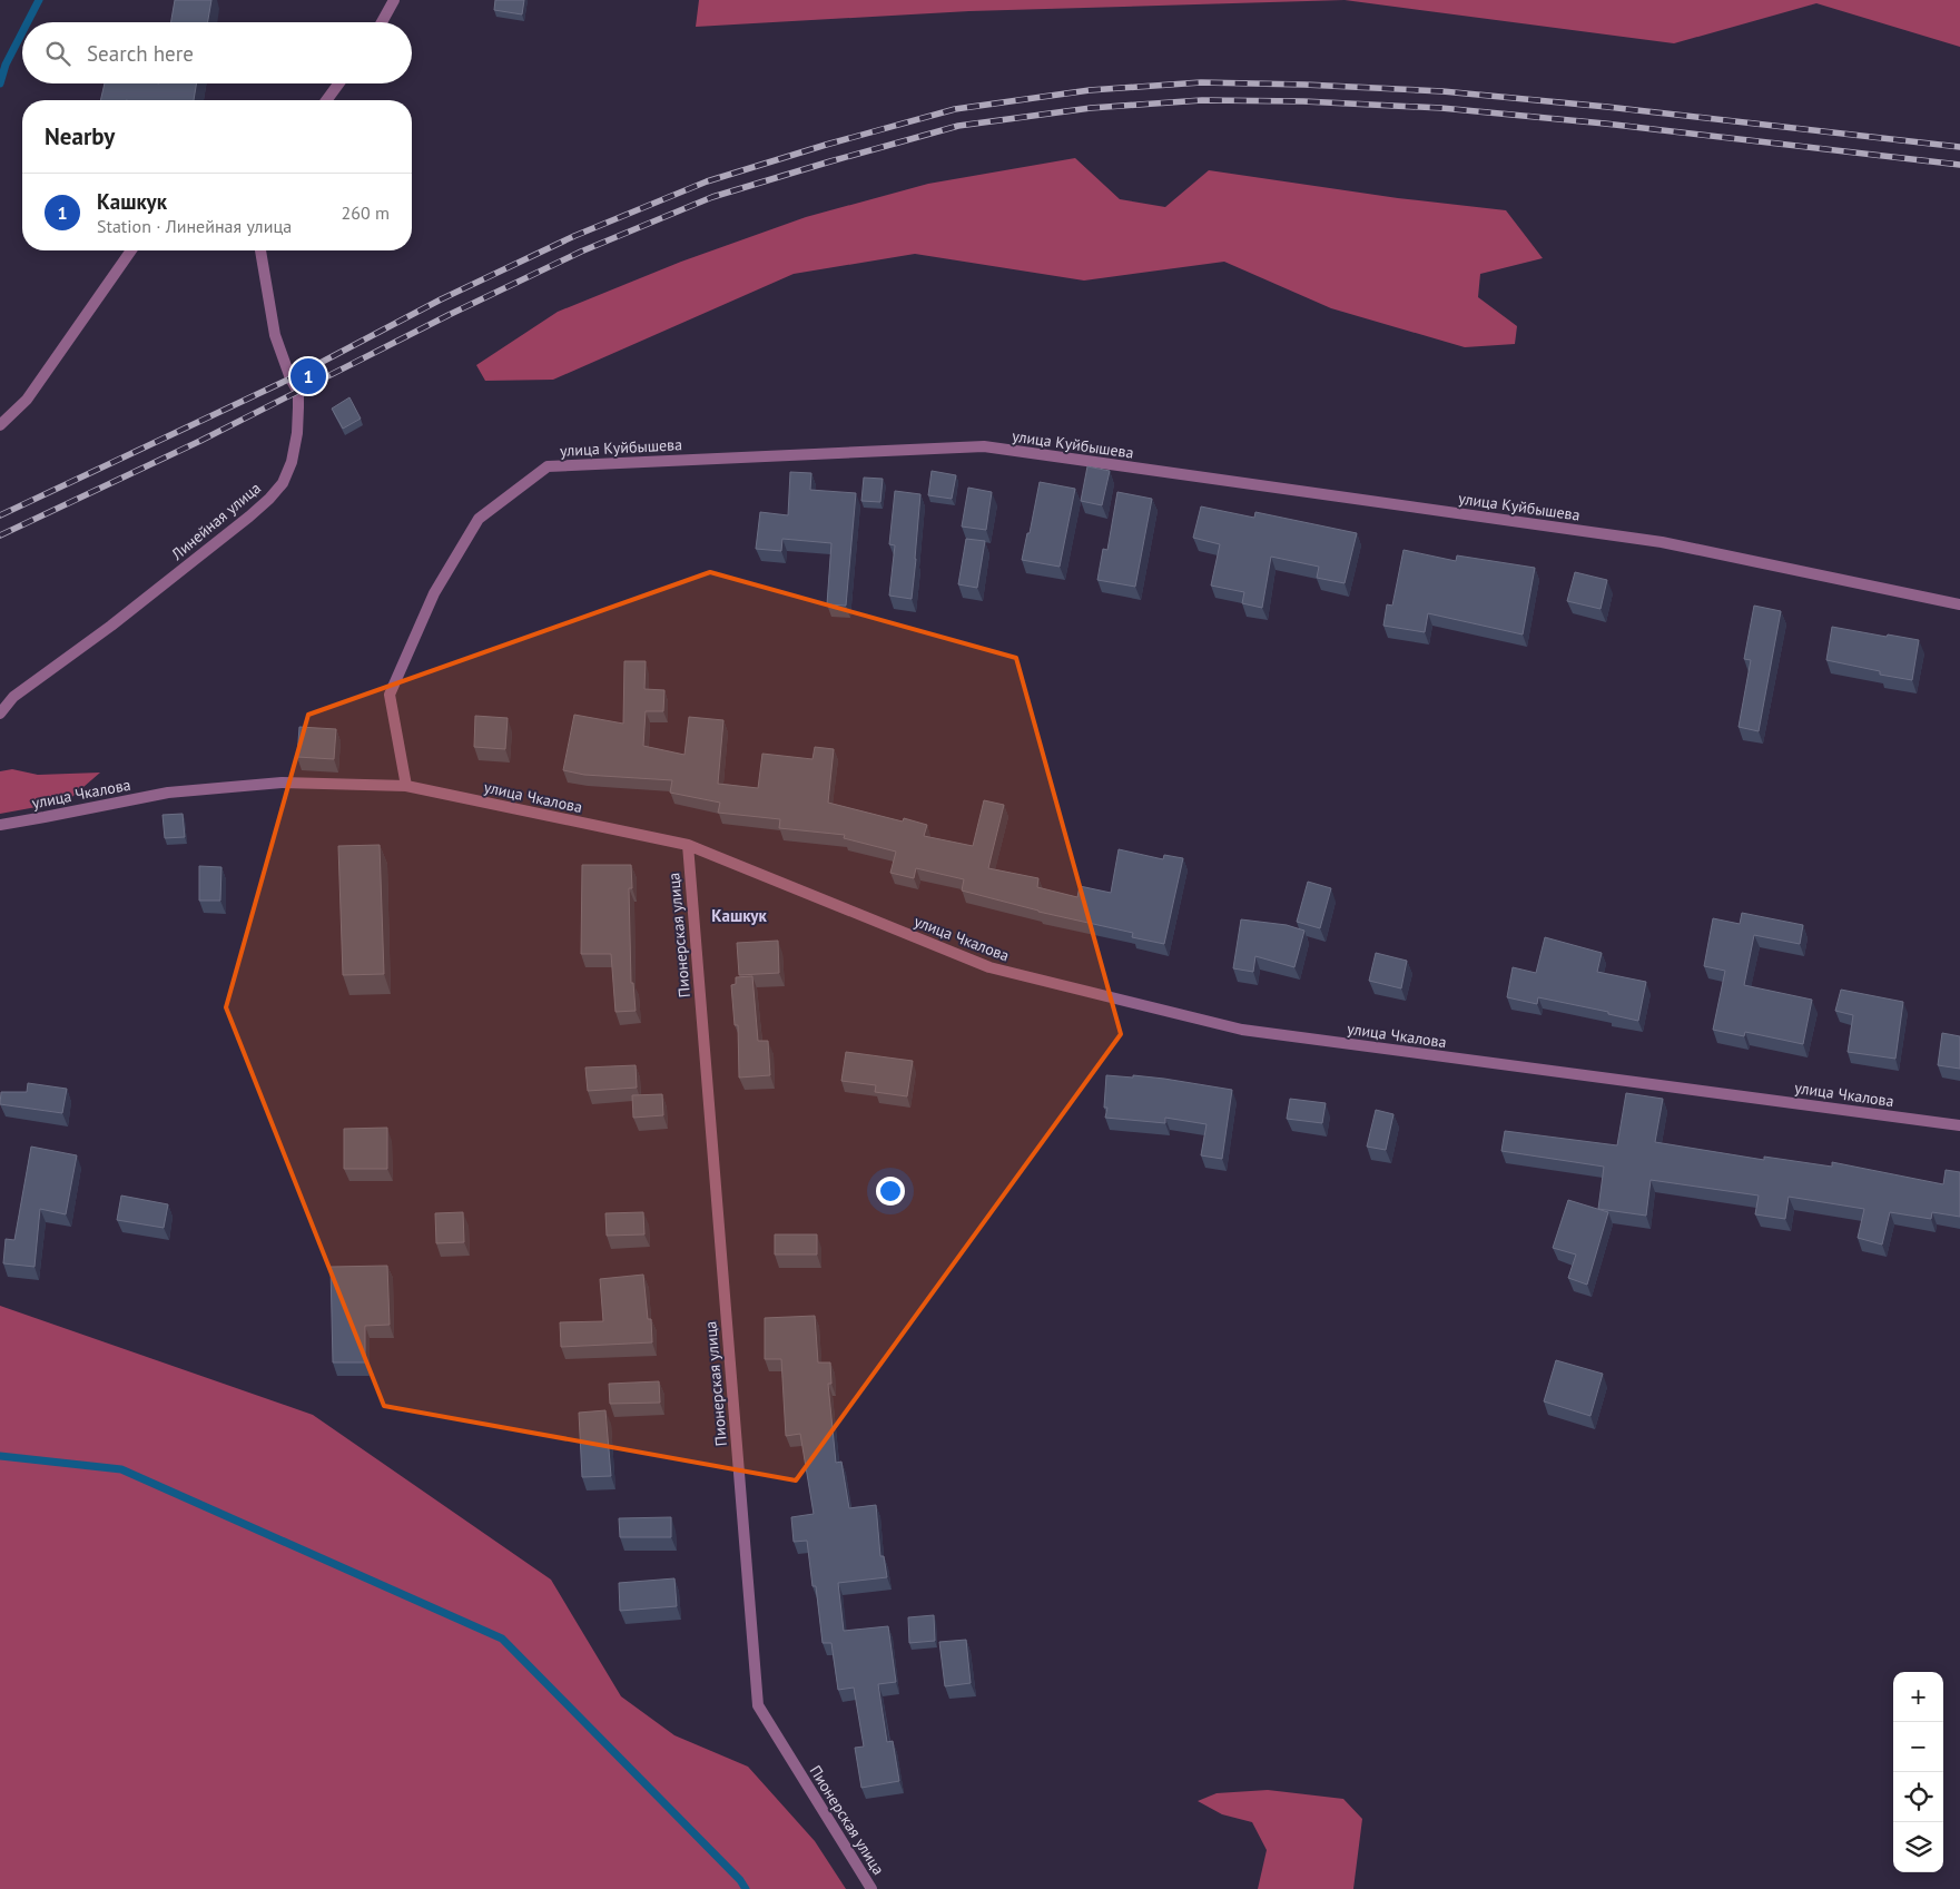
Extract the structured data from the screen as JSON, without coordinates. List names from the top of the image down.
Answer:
{
  "streets": {
    "street": [
      "улица Куйбышева",
      "Линейная улица",
      "улица Чкалова",
      "Пионерская улица"
    ]
  },
  "crossings": [
    ["улица Куйбышева", "улица Чкалова"],
    ["улица Чкалова", "Пионерская улица"]
  ],
  "districts": ["Кашкук"],
  "page": {
    "search": "Search here",
    "heading": "Nearby",
    "list": [
      {
        "mark": "1",
        "name": "Кашкук",
        "note": "Station · Линейная улица",
        "value": "260 m"
      }
    ],
    "pins": "1",
    "map_buttons": ["+", "−"]
  }
}
